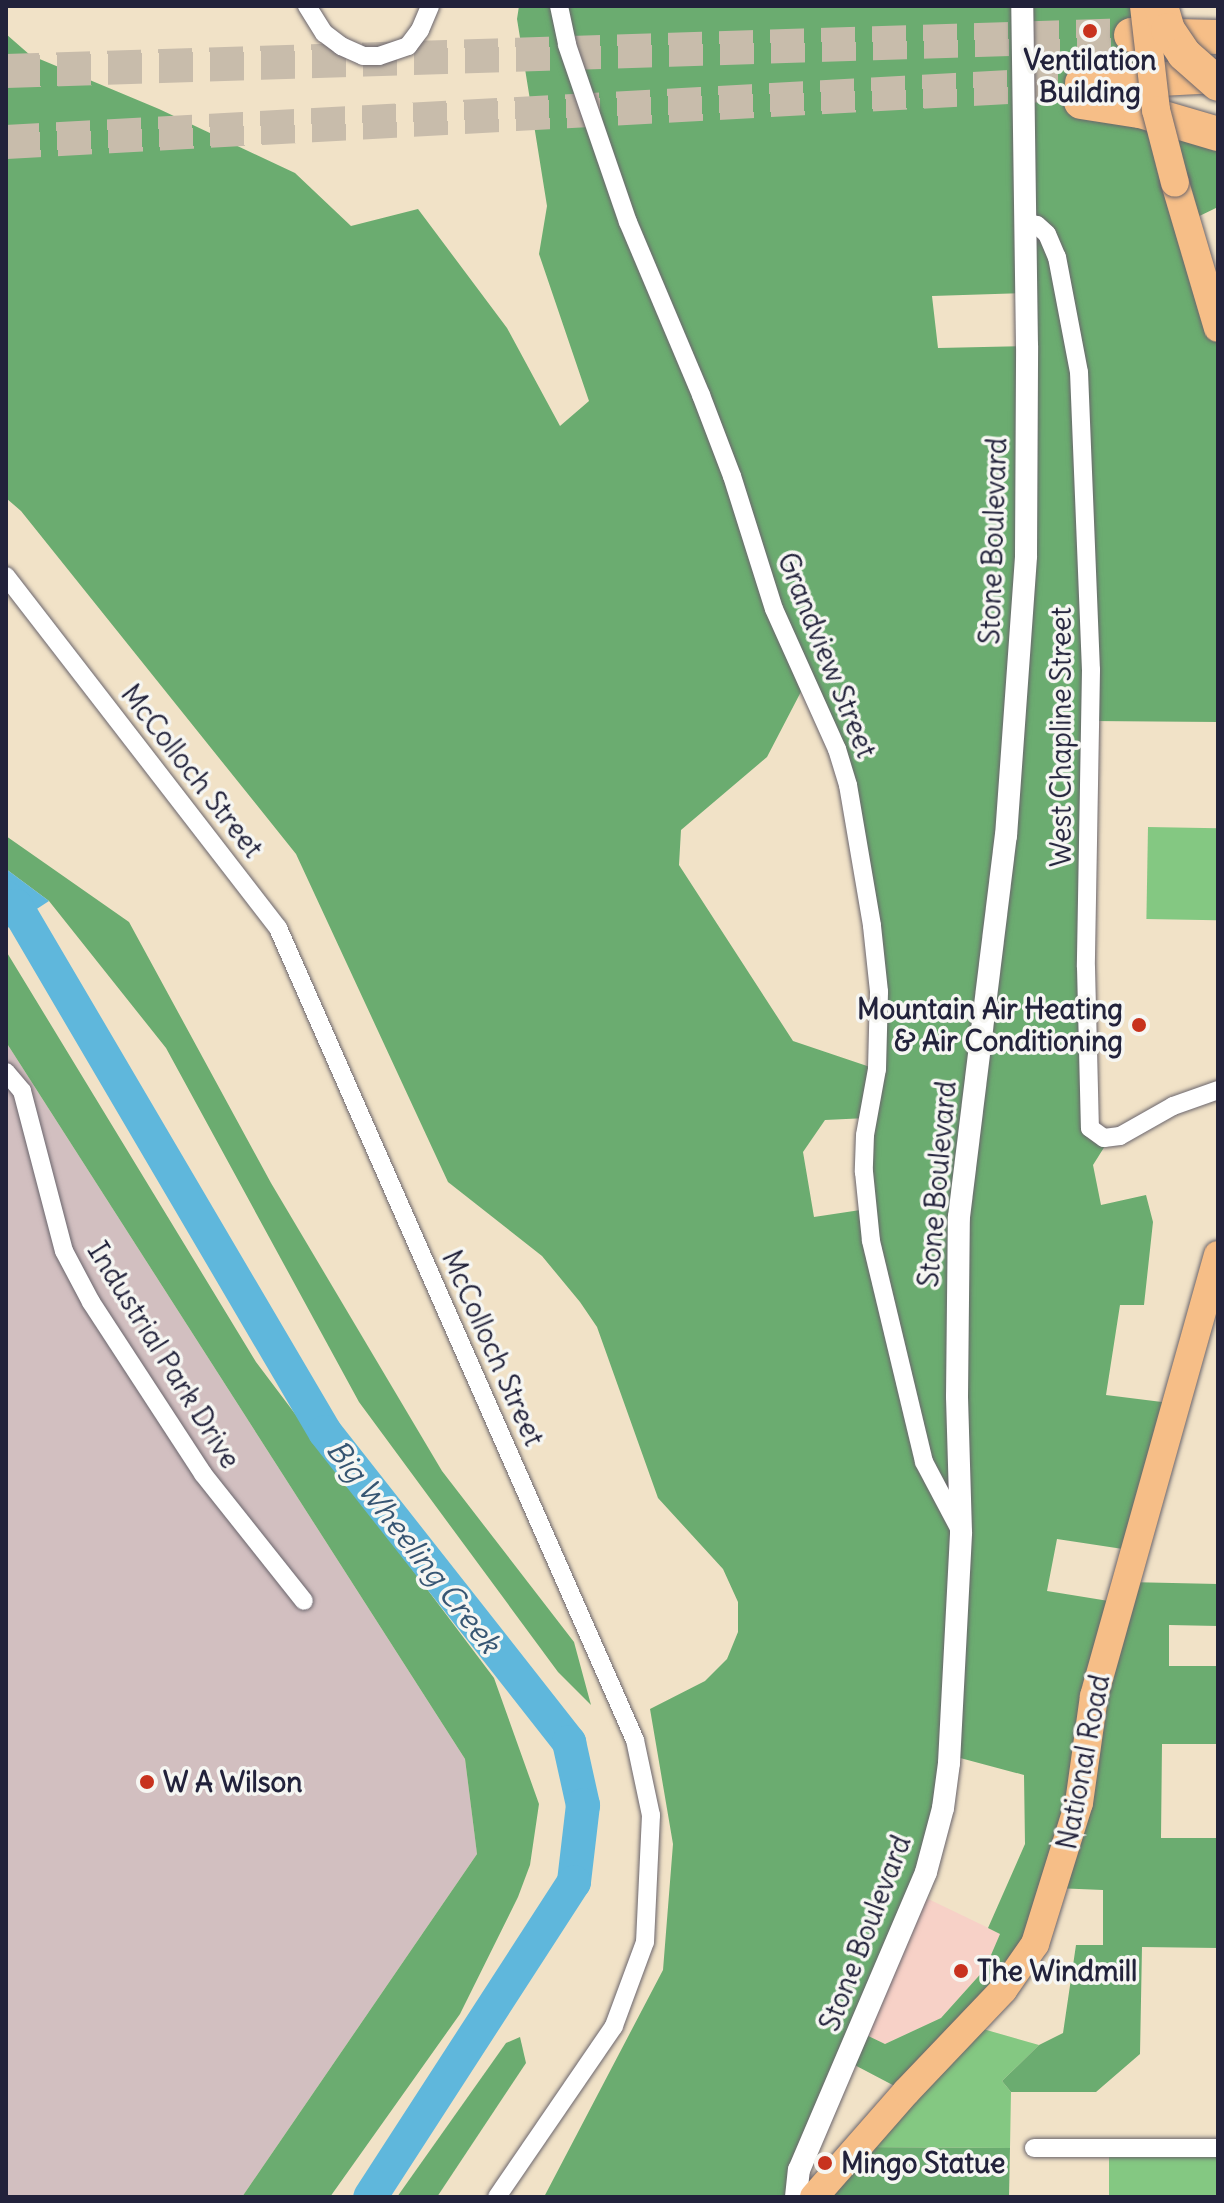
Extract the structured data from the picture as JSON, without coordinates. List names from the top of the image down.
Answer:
{
  "streets": {
    "main road": ["National Road"],
    "street": [
      "Stone Boulevard",
      "Grandview Street",
      "West Chapline Street",
      "McColloch Street",
      "Industrial Park Drive"
    ]
  },
  "crossings": [
    ["Stone Boulevard", "Grandview Street"],
    ["Stone Boulevard", "West Chapline Street"]
  ],
  "water": ["Big Wheeling Creek"],
  "places": [
    "Ventilation Building",
    "Mountain Air Heating & Air Conditioning",
    "W A Wilson",
    "The Windmill",
    "Mingo Statue"
  ]
}
